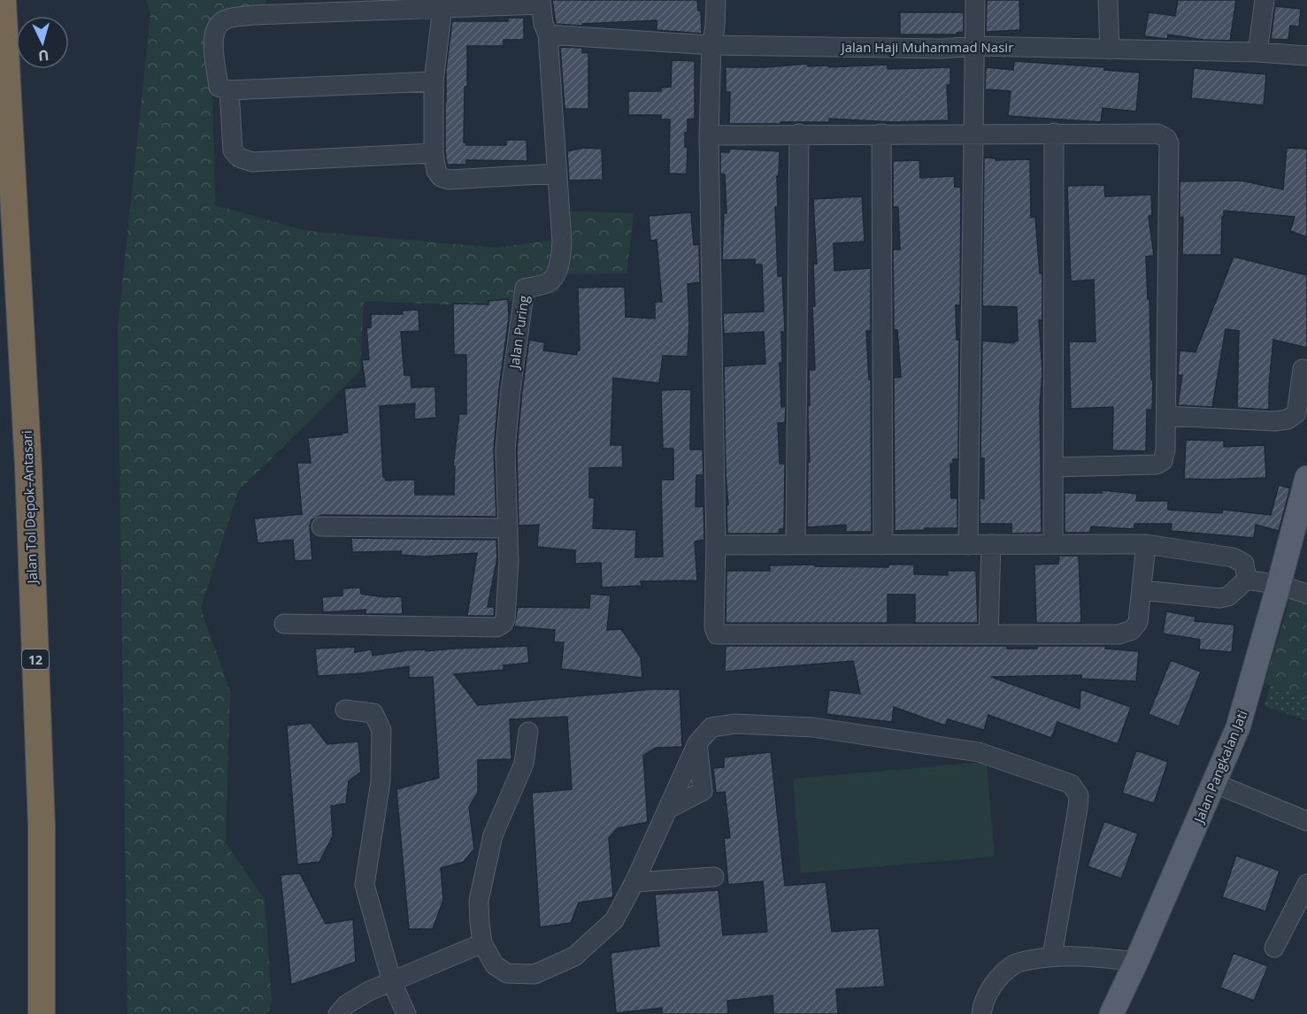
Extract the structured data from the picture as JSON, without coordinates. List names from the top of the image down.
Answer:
{
  "streets": {
    "highway": ["Jalan Tol Depok–Antasari", "12"],
    "main road": ["Jalan Pangkalan Jati"],
    "street": ["Jalan Haji Muhammad Nasir", "Jalan Puring"]
  },
  "crossings": [
    ["Jalan Haji Muhammad Nasir", "Jalan Puring"]
  ],
  "north": "bottom"
}
